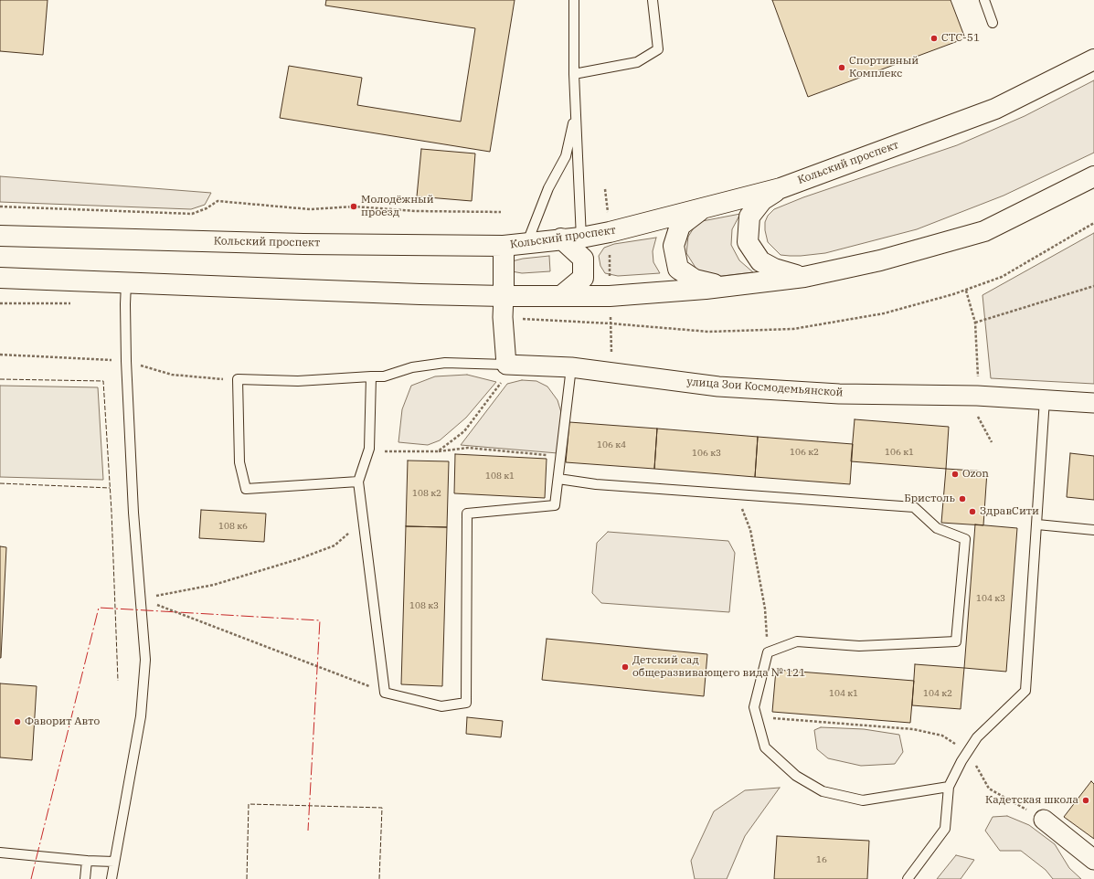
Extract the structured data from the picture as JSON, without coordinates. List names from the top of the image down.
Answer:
{
  "streets": {
    "main road": ["Кольский проспект"],
    "street": ["улица Зои Космодемьянской"]
  },
  "places": [
    "СТС-51",
    "Спортивный Комплекс",
    "Молодёжный проезд",
    "Ozon",
    "Бристоль",
    "ЗдравСити",
    "Детский сад общеразвивающего вида № 121",
    "Фаворит Авто",
    "Кадетская школа"
  ],
  "house_numbers": [
    "106 к4",
    "106 к2",
    "106 к1",
    "106 к3",
    "108 к1",
    "108 к2",
    "108 к6",
    "104 к3",
    "108 к3",
    "104 к1",
    "104 к2",
    "16"
  ]
}
